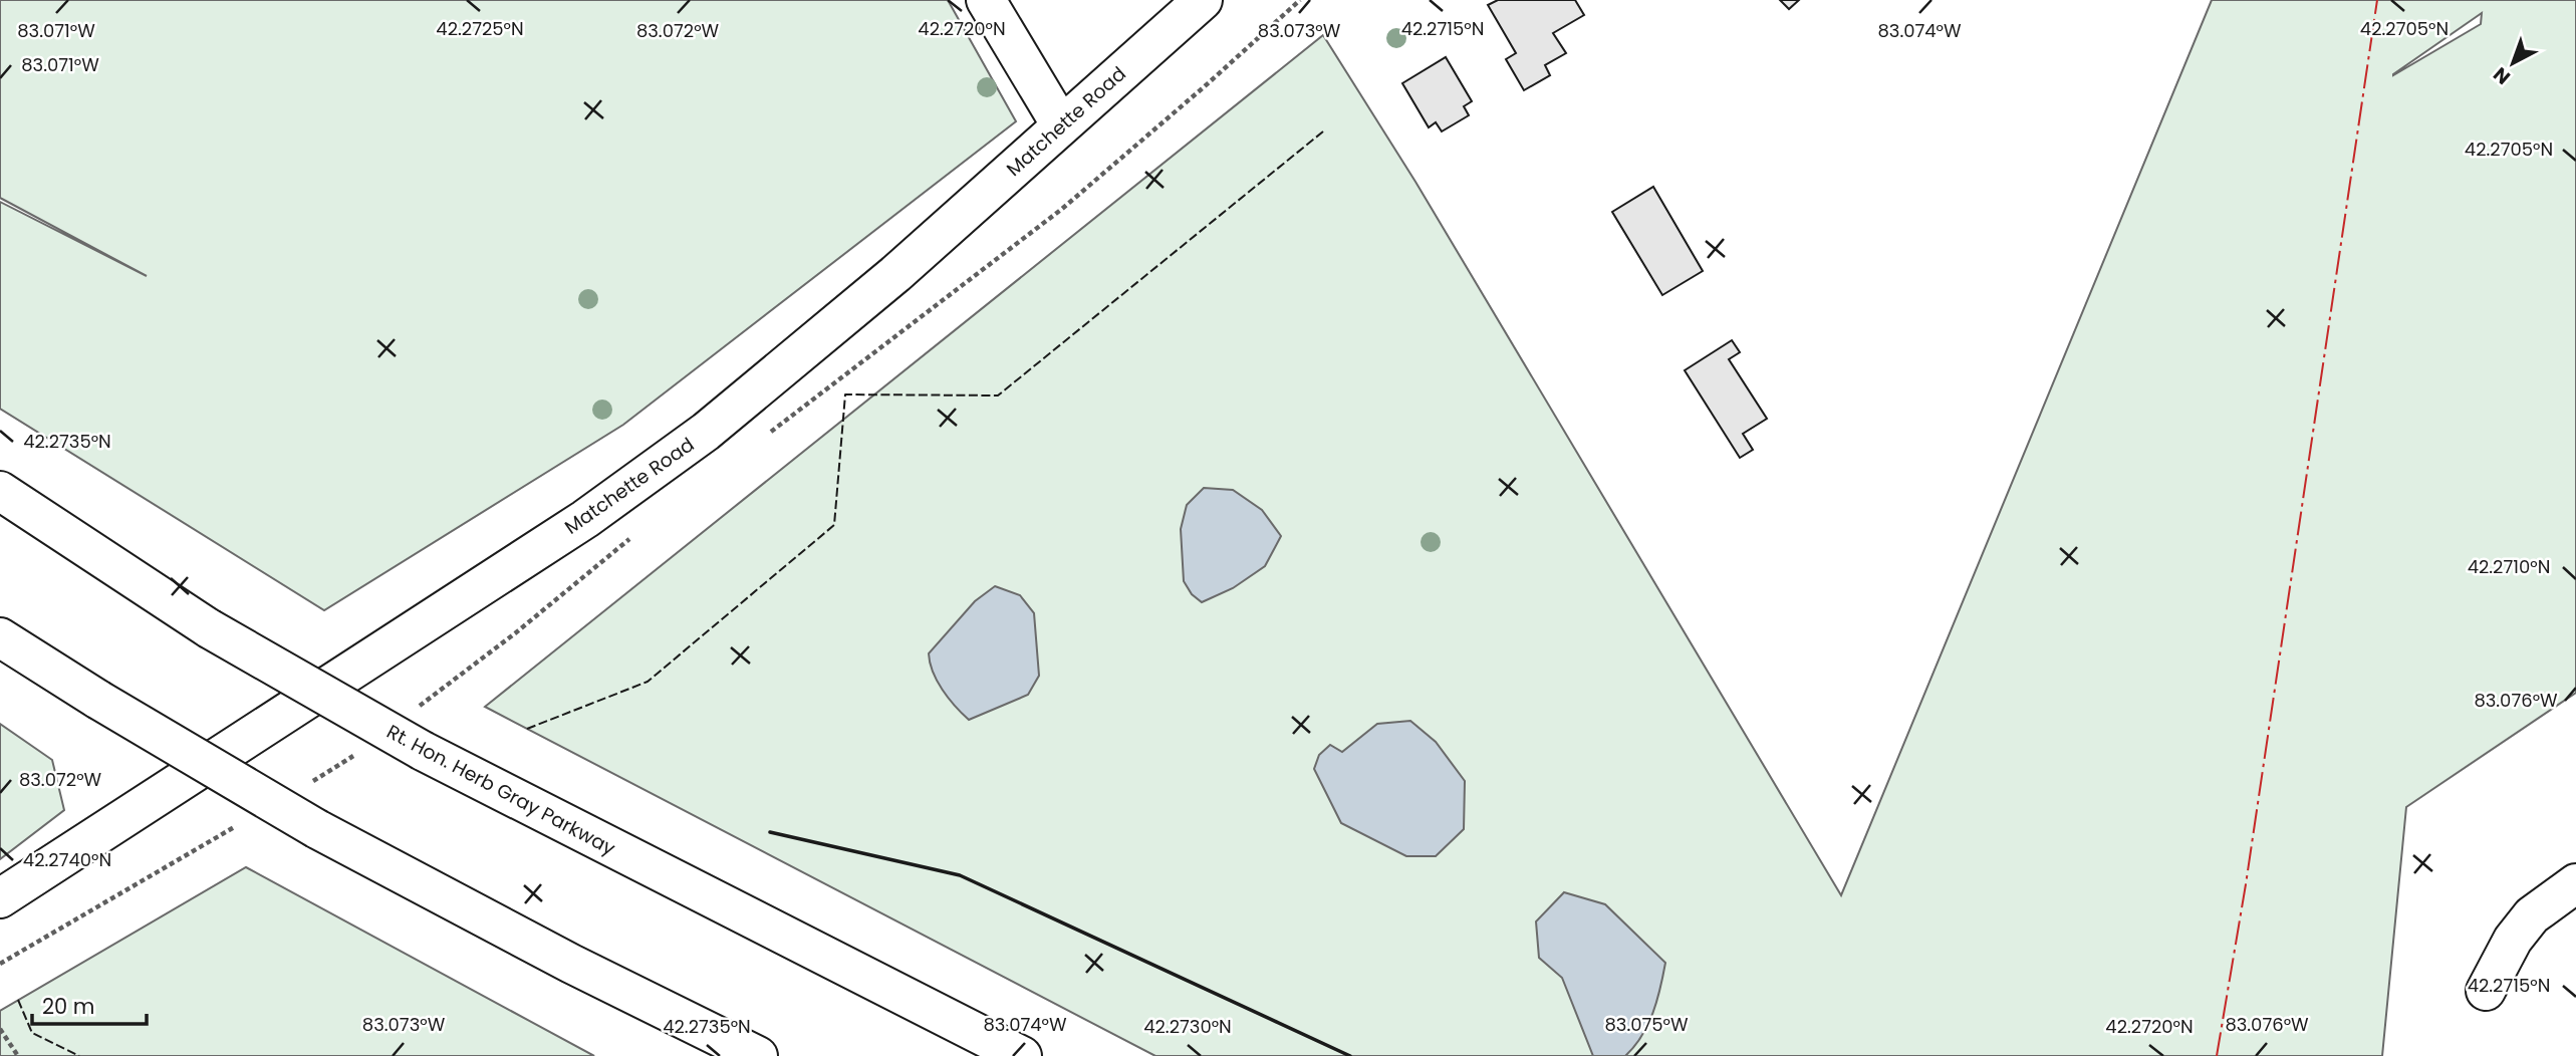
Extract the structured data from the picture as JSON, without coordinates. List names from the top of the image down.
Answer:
{
  "streets": {
    "main road": ["Matchette Road", "Rt. Hon. Herb Gray Parkway"]
  },
  "scale_bar": "20 m",
  "north": "bottom left",
  "coordinates": [
    "42.2725°N",
    "42.2720°N",
    "42.2715°N",
    "42.2705°N",
    "83.071°W",
    "83.072°W",
    "83.073°W",
    "83.074°W",
    "42.2735°N",
    "42.2710°N",
    "83.076°W",
    "42.2740°N",
    "83.075°W",
    "42.2730°N"
  ]
}
